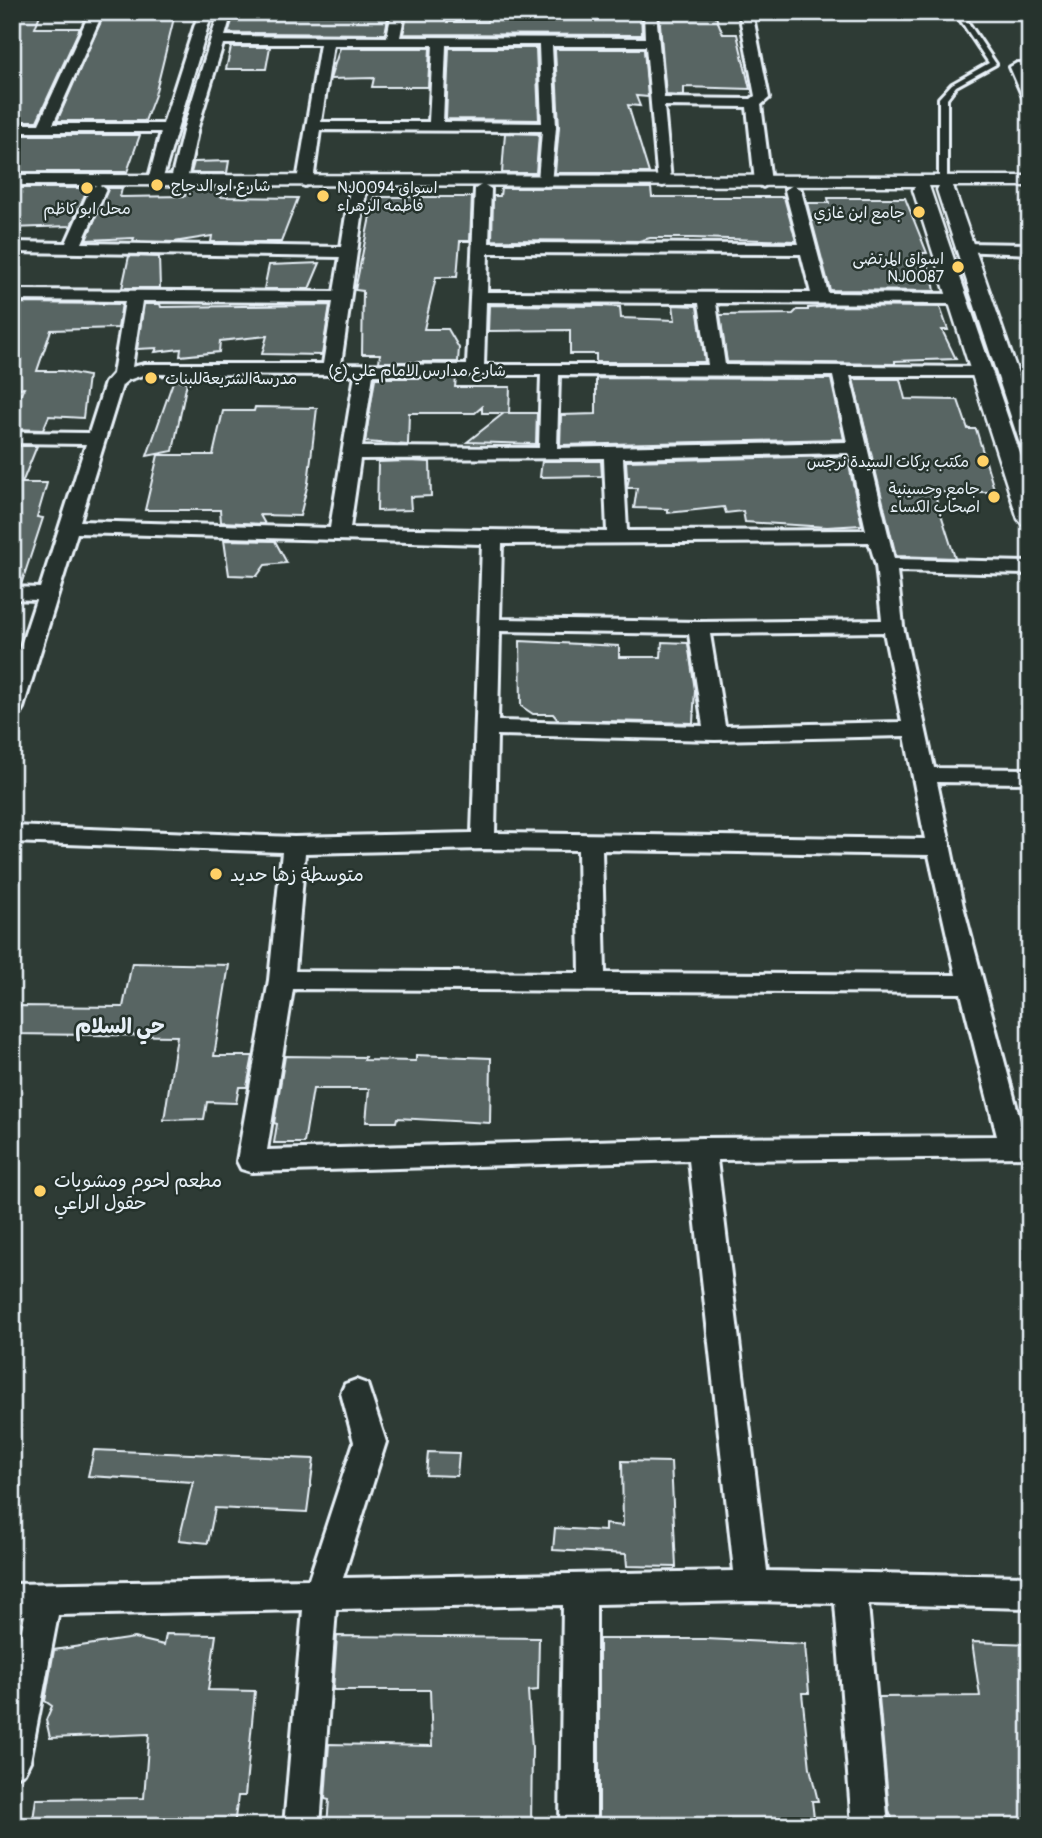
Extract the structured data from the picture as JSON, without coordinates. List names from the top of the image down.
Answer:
{
  "streets": {
    "street": ["شارع مدارس الامام علي (ع)"]
  },
  "districts": ["حي السلام"],
  "places": [
    "شارع ابو الدجاج",
    "محل ابو كاظم",
    "NJ0094 اسواق فاطمه الزهراء",
    "جامع ابن غازي",
    "اسواق المرتضى NJ0087",
    "مدرسةالشريعةللبنات",
    "مكتب بركات السيدة نرجس",
    "جامع وحسينية اصحاب الكساء",
    "متوسطة زها حديد",
    "مطعم لحوم ومشويات حقول الراعي"
  ]
}
